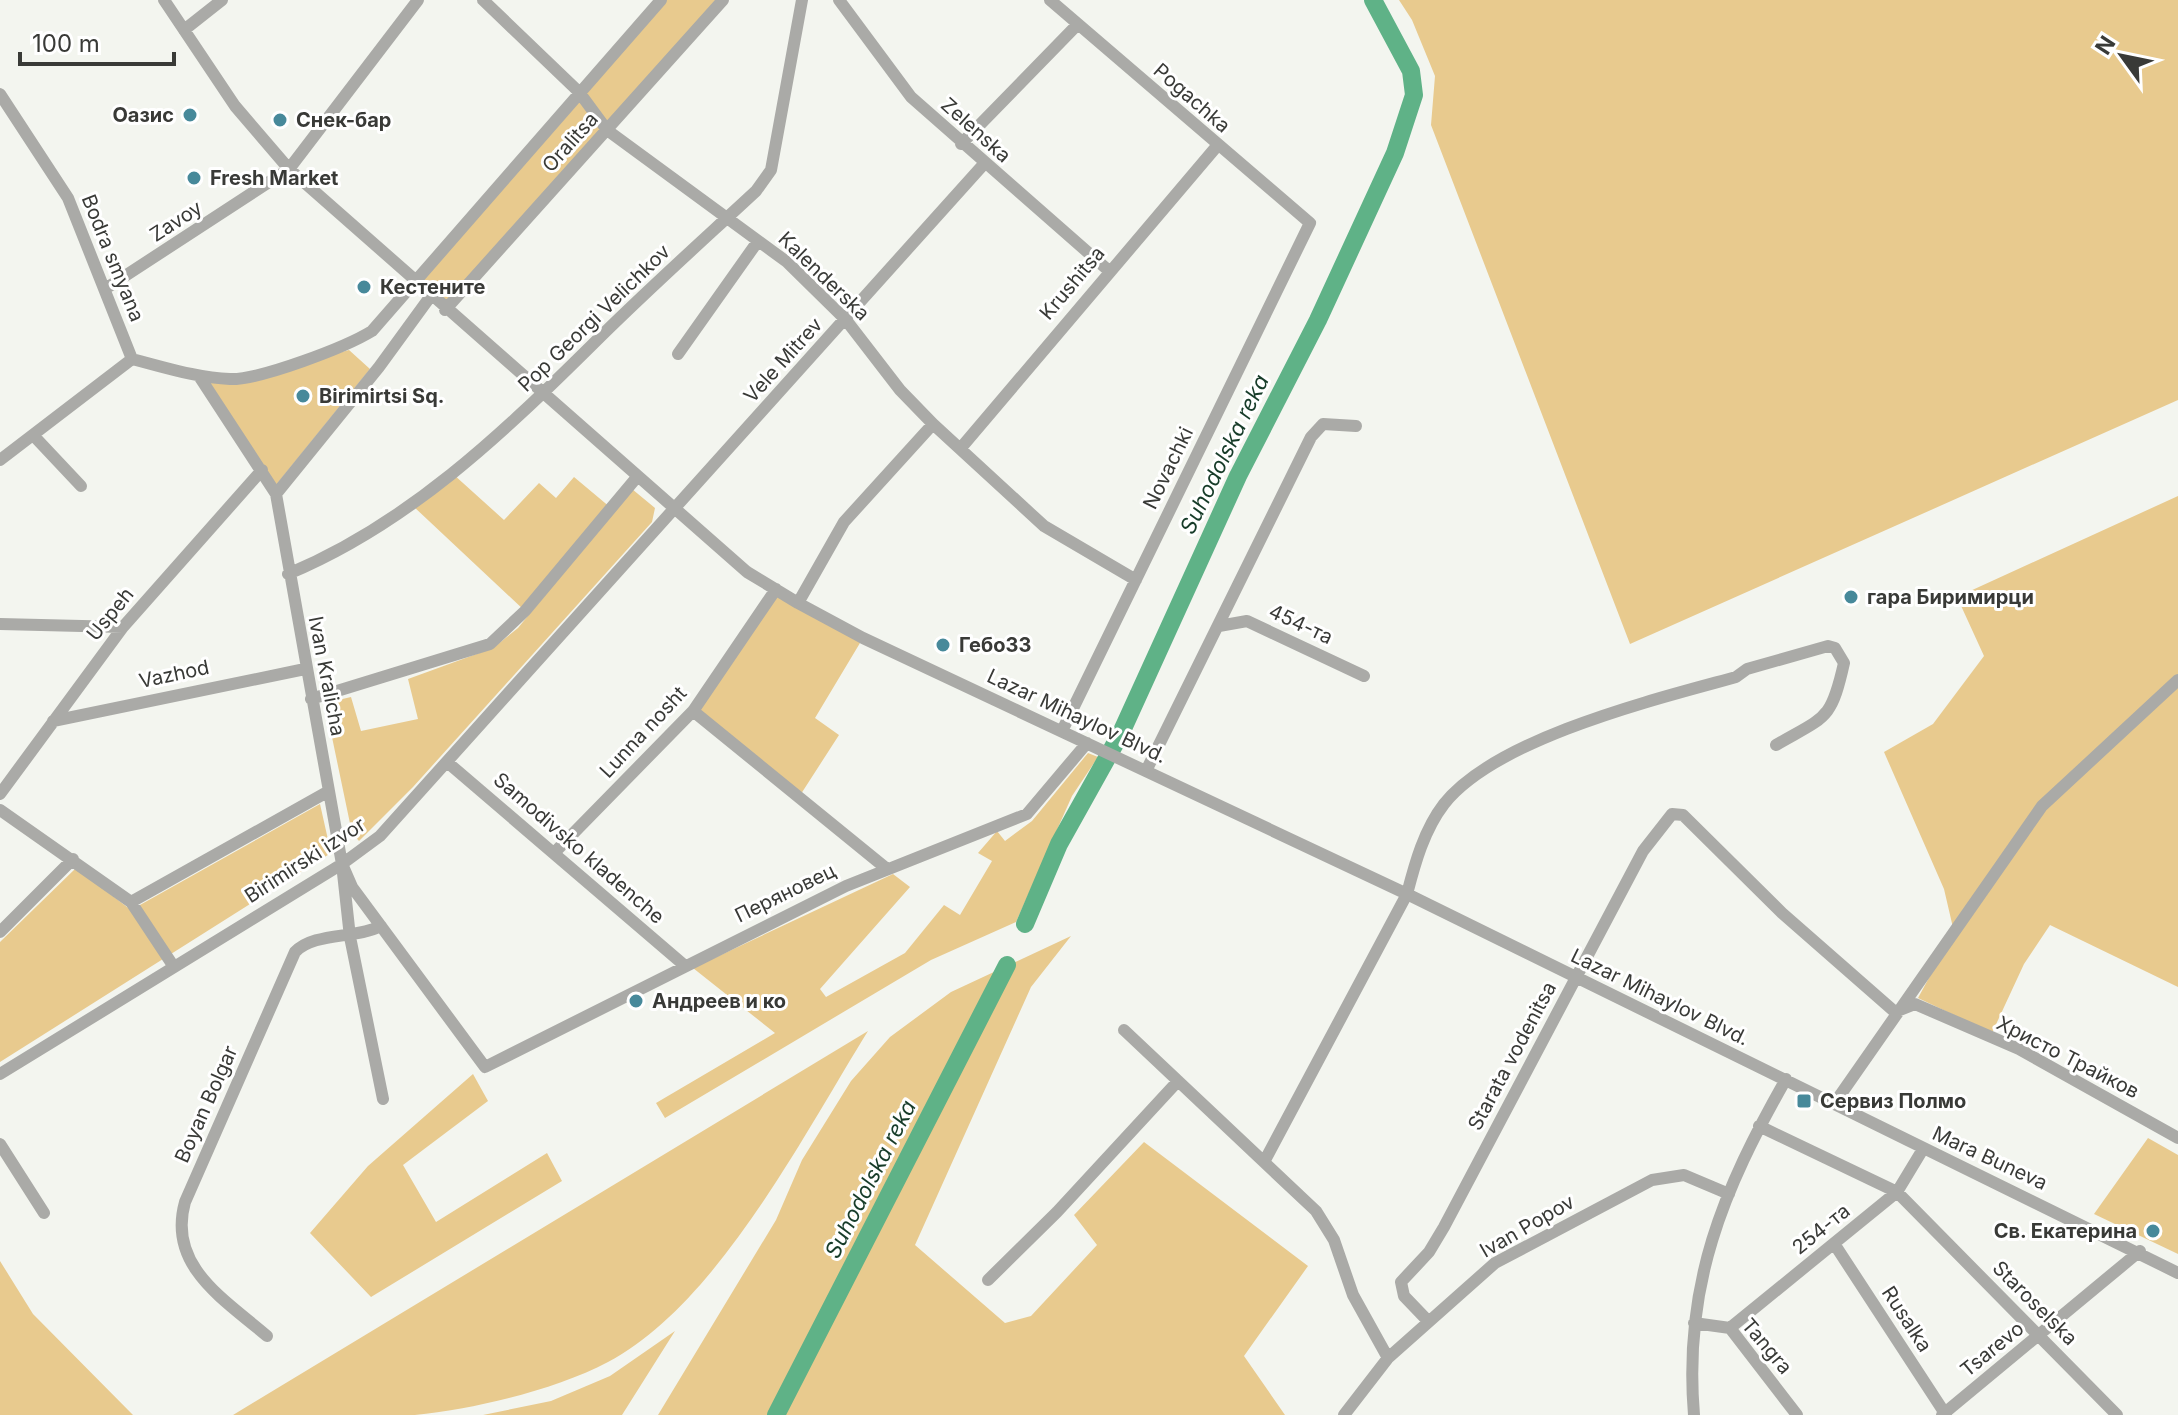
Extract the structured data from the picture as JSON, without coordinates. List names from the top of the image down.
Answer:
{
  "streets": {
    "street": [
      "Pogachka",
      "Zelenska",
      "Oralitsa",
      "Zavoy",
      "Bodra smyana",
      "Kalenderska",
      "Krushitsa",
      "Pop Georgi Velichkov",
      "Vele Mitrev",
      "Novachki",
      "Uspeh",
      "454-та",
      "Vazhod",
      "Ivan Kralicha",
      "Lazar Mihaylov Blvd.",
      "Lunna nosht",
      "Samodivsko kladenche",
      "Birimirski izvor",
      "Перяновец",
      "Starata vodenitsa",
      "Христо Трайков",
      "Boyan Bolgar",
      "Mara Buneva",
      "Ivan Popov",
      "254-та",
      "Staroselska",
      "Rusalka",
      "Tangra",
      "Tsarevo"
    ]
  },
  "crossings": [
    ["Pogachka", "Krushitsa"],
    ["Pogachka", "Novachki"],
    ["Zelenska", "Krushitsa"],
    ["Zelenska", "Vele Mitrev"],
    ["Oralitsa", "Kalenderska"],
    ["Oralitsa", "Lazar Mihaylov Blvd."],
    ["Zavoy", "Bodra smyana"],
    ["Zavoy", "Lazar Mihaylov Blvd."],
    ["Kalenderska", "Krushitsa"],
    ["Kalenderska", "Pop Georgi Velichkov"],
    ["Kalenderska", "Vele Mitrev"],
    ["Kalenderska", "Novachki"],
    ["Pop Georgi Velichkov", "Ivan Kralicha"],
    ["Pop Georgi Velichkov", "Lazar Mihaylov Blvd."],
    ["Vele Mitrev", "Lazar Mihaylov Blvd."],
    ["Vele Mitrev", "Birimirski izvor"],
    ["Novachki", "Lazar Mihaylov Blvd."],
    ["Uspeh", "Vazhod"],
    ["Vazhod", "Ivan Kralicha"],
    ["Ivan Kralicha", "Birimirski izvor"],
    ["Ivan Kralicha", "Перяновец"],
    ["Ivan Kralicha", "Boyan Bolgar"],
    ["Lazar Mihaylov Blvd.", "Lunna nosht"],
    ["Lazar Mihaylov Blvd.", "Birimirski izvor"],
    ["Lazar Mihaylov Blvd.", "Перяновец"],
    ["Lazar Mihaylov Blvd.", "Starata vodenitsa"],
    ["Lazar Mihaylov Blvd.", "Mara Buneva"],
    ["Lunna nosht", "Samodivsko kladenche"],
    ["Samodivsko kladenche", "Birimirski izvor"],
    ["Samodivsko kladenche", "Перяновец"],
    ["Starata vodenitsa", "Христо Трайков"],
    ["Starata vodenitsa", "Ivan Popov"],
    ["Mara Buneva", "254-та"],
    ["Mara Buneva", "Tsarevo"],
    ["254-та", "Staroselska"],
    ["254-та", "Rusalka"],
    ["254-та", "Tangra"],
    ["Staroselska", "Tsarevo"],
    ["Rusalka", "Tsarevo"]
  ],
  "water": ["Suhodolska reka"],
  "places": {
    "other": [
      "Оазис",
      "Снек-бар",
      "Fresh Market",
      "Кестените",
      "Birimirtsi Sq.",
      "гара Биримирци",
      "Гебо33",
      "Андреев и ко",
      "Св. Екатерина"
    ],
    "transit": ["Сервиз Полмо"]
  },
  "scale_bar": "100 m",
  "north": "top left"
}
